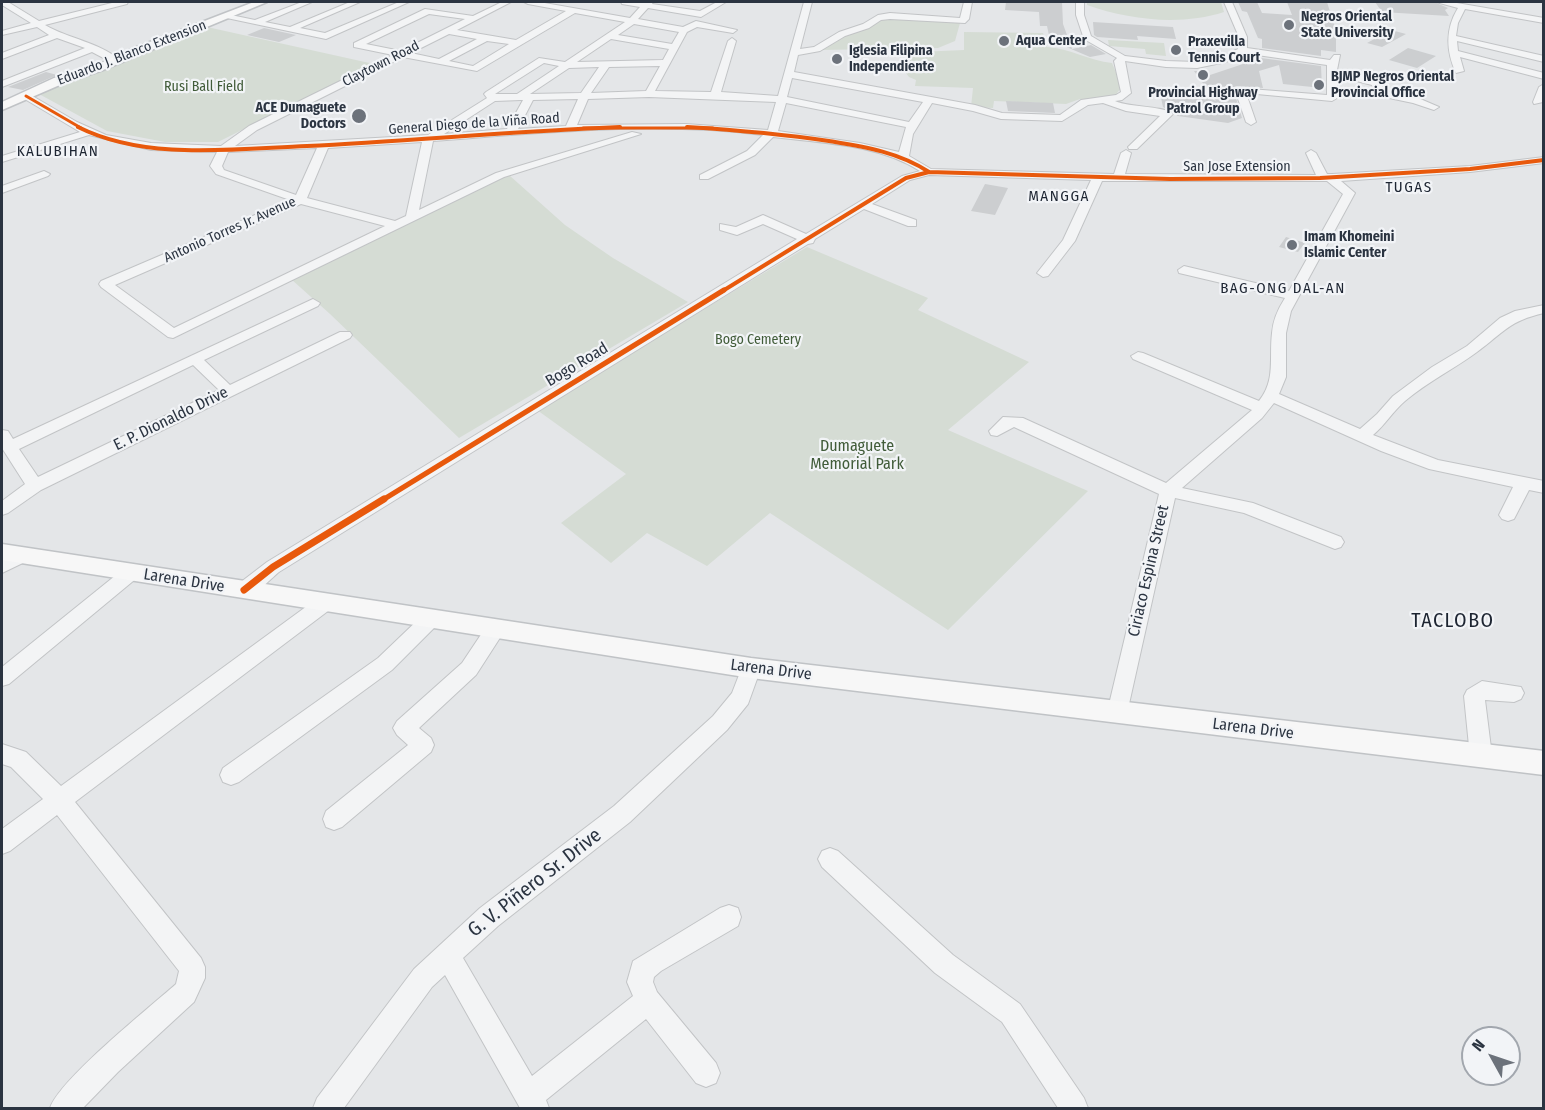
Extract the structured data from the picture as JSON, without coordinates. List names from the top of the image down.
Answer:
{
  "streets": {
    "main road": ["Eduardo J. Blanco Extension", "Larena Drive"],
    "street": [
      "Claytown Road",
      "General Diego de la Viña Road",
      "San Jose Extension",
      "Antonio Torres Jr. Avenue",
      "Bogo Road",
      "E. P. Dionaldo Drive",
      "Ciriaco Espina Street",
      "G. V. Piñero Sr. Drive"
    ]
  },
  "crossings": [
    ["Eduardo J. Blanco Extension", "General Diego de la Viña Road"],
    ["Claytown Road", "General Diego de la Viña Road"],
    ["General Diego de la Viña Road", "San Jose Extension"],
    ["General Diego de la Viña Road", "Antonio Torres Jr. Avenue"],
    ["General Diego de la Viña Road", "Bogo Road"],
    ["San Jose Extension", "Bogo Road"],
    ["Bogo Road", "Larena Drive"],
    ["Ciriaco Espina Street", "Larena Drive"],
    ["Larena Drive", "G. V. Piñero Sr. Drive"]
  ],
  "districts": [
    "KALUBIHAN",
    "TUGAS",
    "MANGGA",
    "BAG-ONG DAL-AN",
    "TACLOBO"
  ],
  "parks": ["Rusi Ball Field", "Bogo Cemetery", "Dumaguete Memorial Park"],
  "places": [
    "Negros Oriental State University",
    "Aqua Center",
    "Praxevilla Tennis Court",
    "Iglesia Filipina Independiente",
    "Provincial Highway Patrol Group",
    "BJMP Negros Oriental Provincial Office",
    "ACE Dumaguete Doctors",
    "Imam Khomeini Islamic Center"
  ],
  "north": "top left"
}
